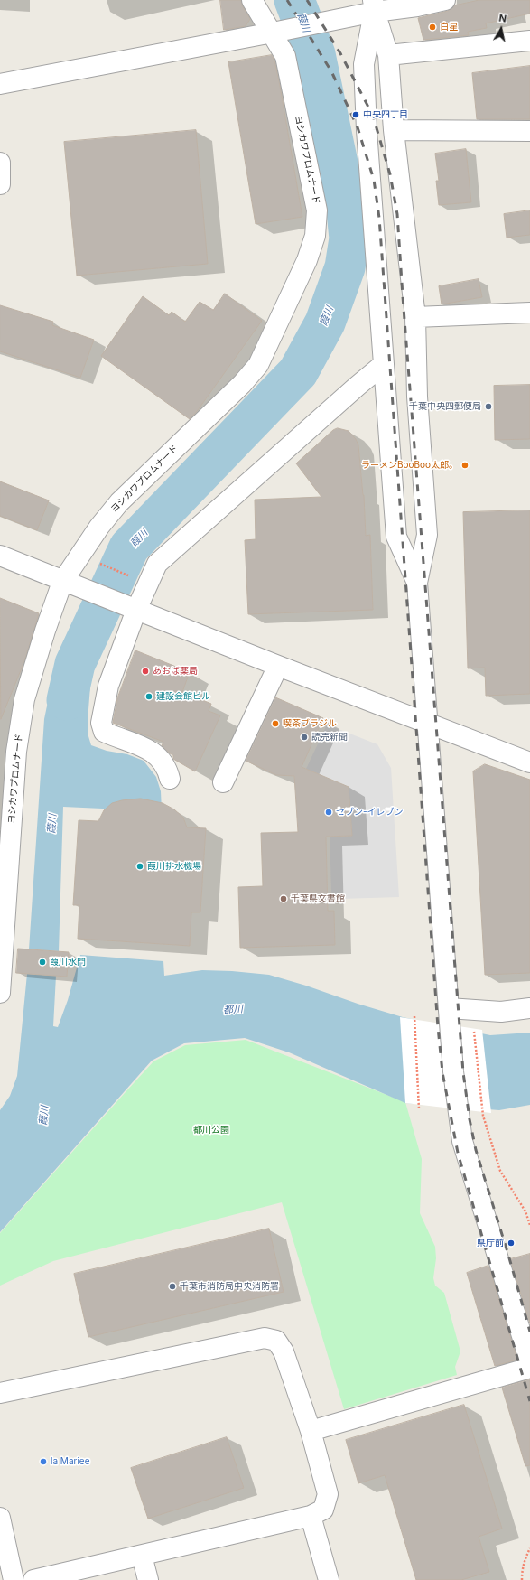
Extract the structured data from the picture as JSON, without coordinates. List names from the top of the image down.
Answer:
{
  "streets": {
    "street": ["ヨシカワプロムナード"]
  },
  "water": ["葭川", "都川"],
  "parks": ["都川公園"],
  "places": [
    "白星",
    "中央四丁目",
    "千葉中央四郵便局",
    "ラーメンBooBoo太郎。",
    "あおば薬局",
    "建設会館ビル",
    "喫茶ブラジル",
    "読売新聞",
    "セブン-イレブン",
    "葭川排水機場",
    "千葉県文書館",
    "葭川水門",
    "県庁前",
    "千葉市消防局中央消防署",
    "la Mariee"
  ],
  "north": "top"
}
